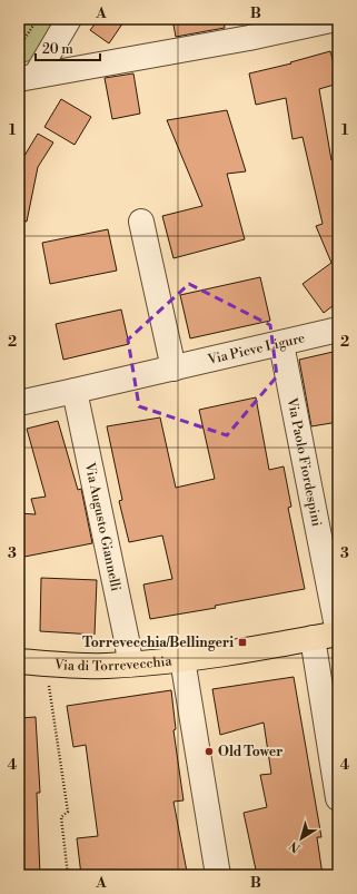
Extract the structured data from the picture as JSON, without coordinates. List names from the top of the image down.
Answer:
{
  "streets": {
    "main road": ["Via di Torrevecchia"],
    "street": ["Via Pieve Ligure", "Via Paolo Fiordespini", "Via Augusto Giannelli"]
  },
  "crossings": [
    ["Via Pieve Ligure", "Via Paolo Fiordespini"],
    ["Via Pieve Ligure", "Via Augusto Giannelli"],
    ["Via Paolo Fiordespini", "Via di Torrevecchia"],
    ["Via Augusto Giannelli", "Via di Torrevecchia"]
  ],
  "places": {
    "transit": ["Torrevecchia/Bellingeri"],
    "other": ["Old Tower"]
  },
  "scale_bar": "20 m",
  "north": "bottom left",
  "grid": {
    "columns": ["A", "B"],
    "rows": [
      "1",
      "2",
      "3",
      "4"
    ]
  }
}
